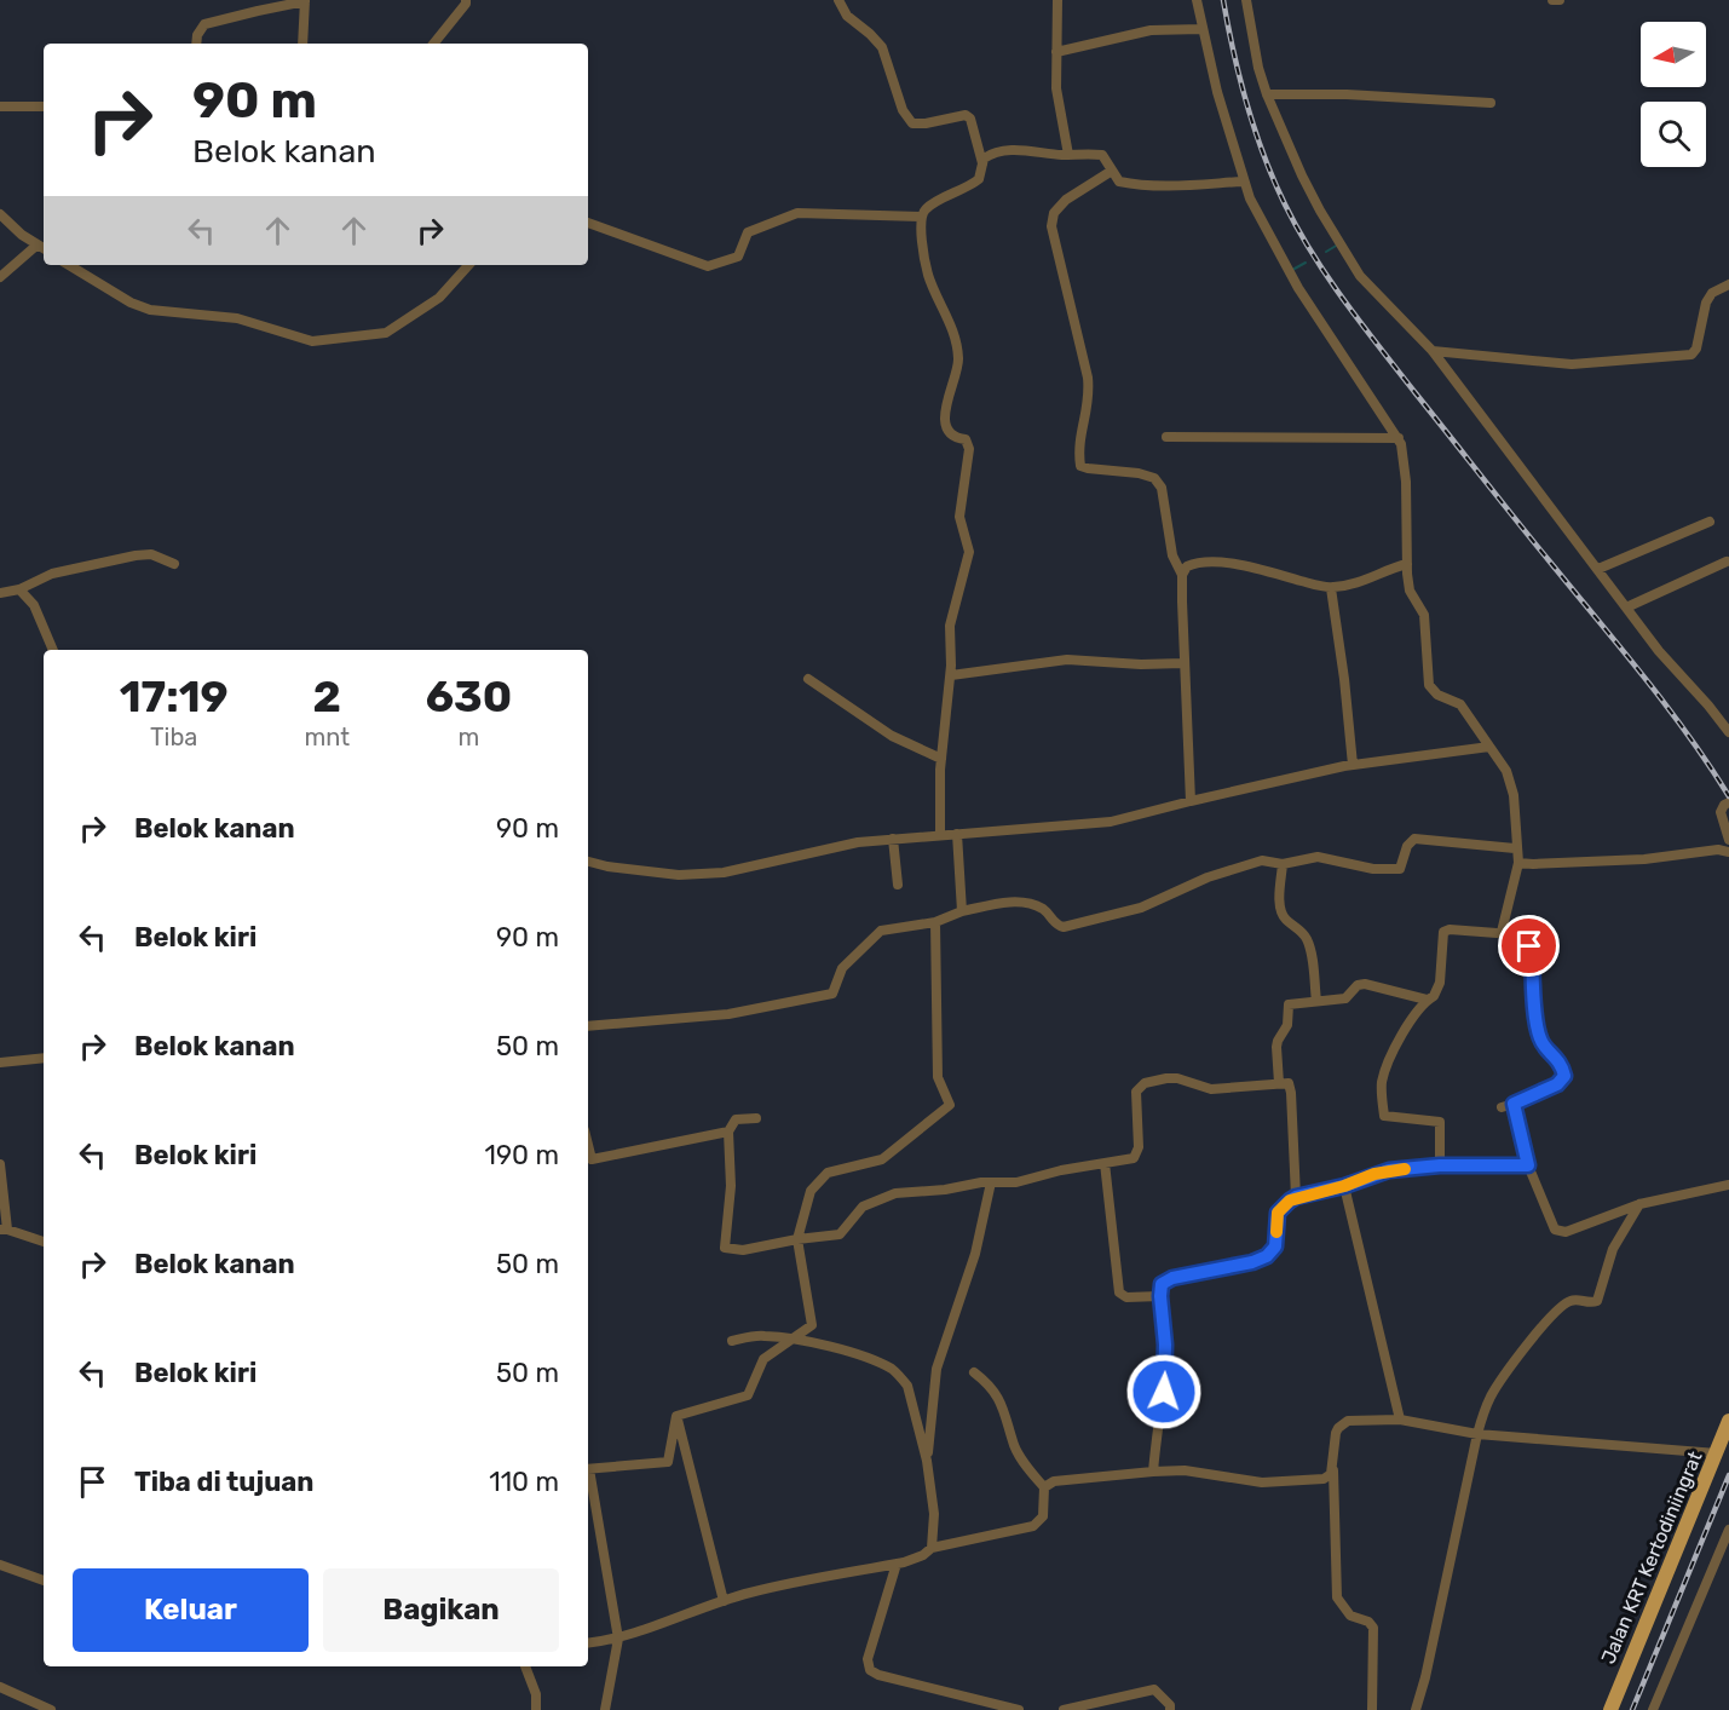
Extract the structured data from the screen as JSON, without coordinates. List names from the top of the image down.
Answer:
{
  "streets": {
    "main road": ["Jalan KRT Kertodiniingrat"]
  },
  "north": "left",
  "page": {
    "turn": ["90 m", "Belok kanan"],
    "eta": [
      "17:19",
      "Tiba",
      "2",
      "mnt",
      "630",
      "m"
    ],
    "list": [
      {
        "name": "Belok kanan",
        "value": "90 m"
      },
      {
        "name": "Belok kiri",
        "value": "90 m"
      },
      {
        "name": "Belok kanan",
        "value": "50 m"
      },
      {
        "name": "Belok kiri",
        "value": "190 m"
      },
      {
        "name": "Belok kanan",
        "value": "50 m"
      },
      {
        "name": "Belok kiri",
        "value": "50 m"
      },
      {
        "name": "Tiba di tujuan",
        "value": "110 m"
      }
    ],
    "buttons": ["Keluar", "Bagikan"]
  }
}
